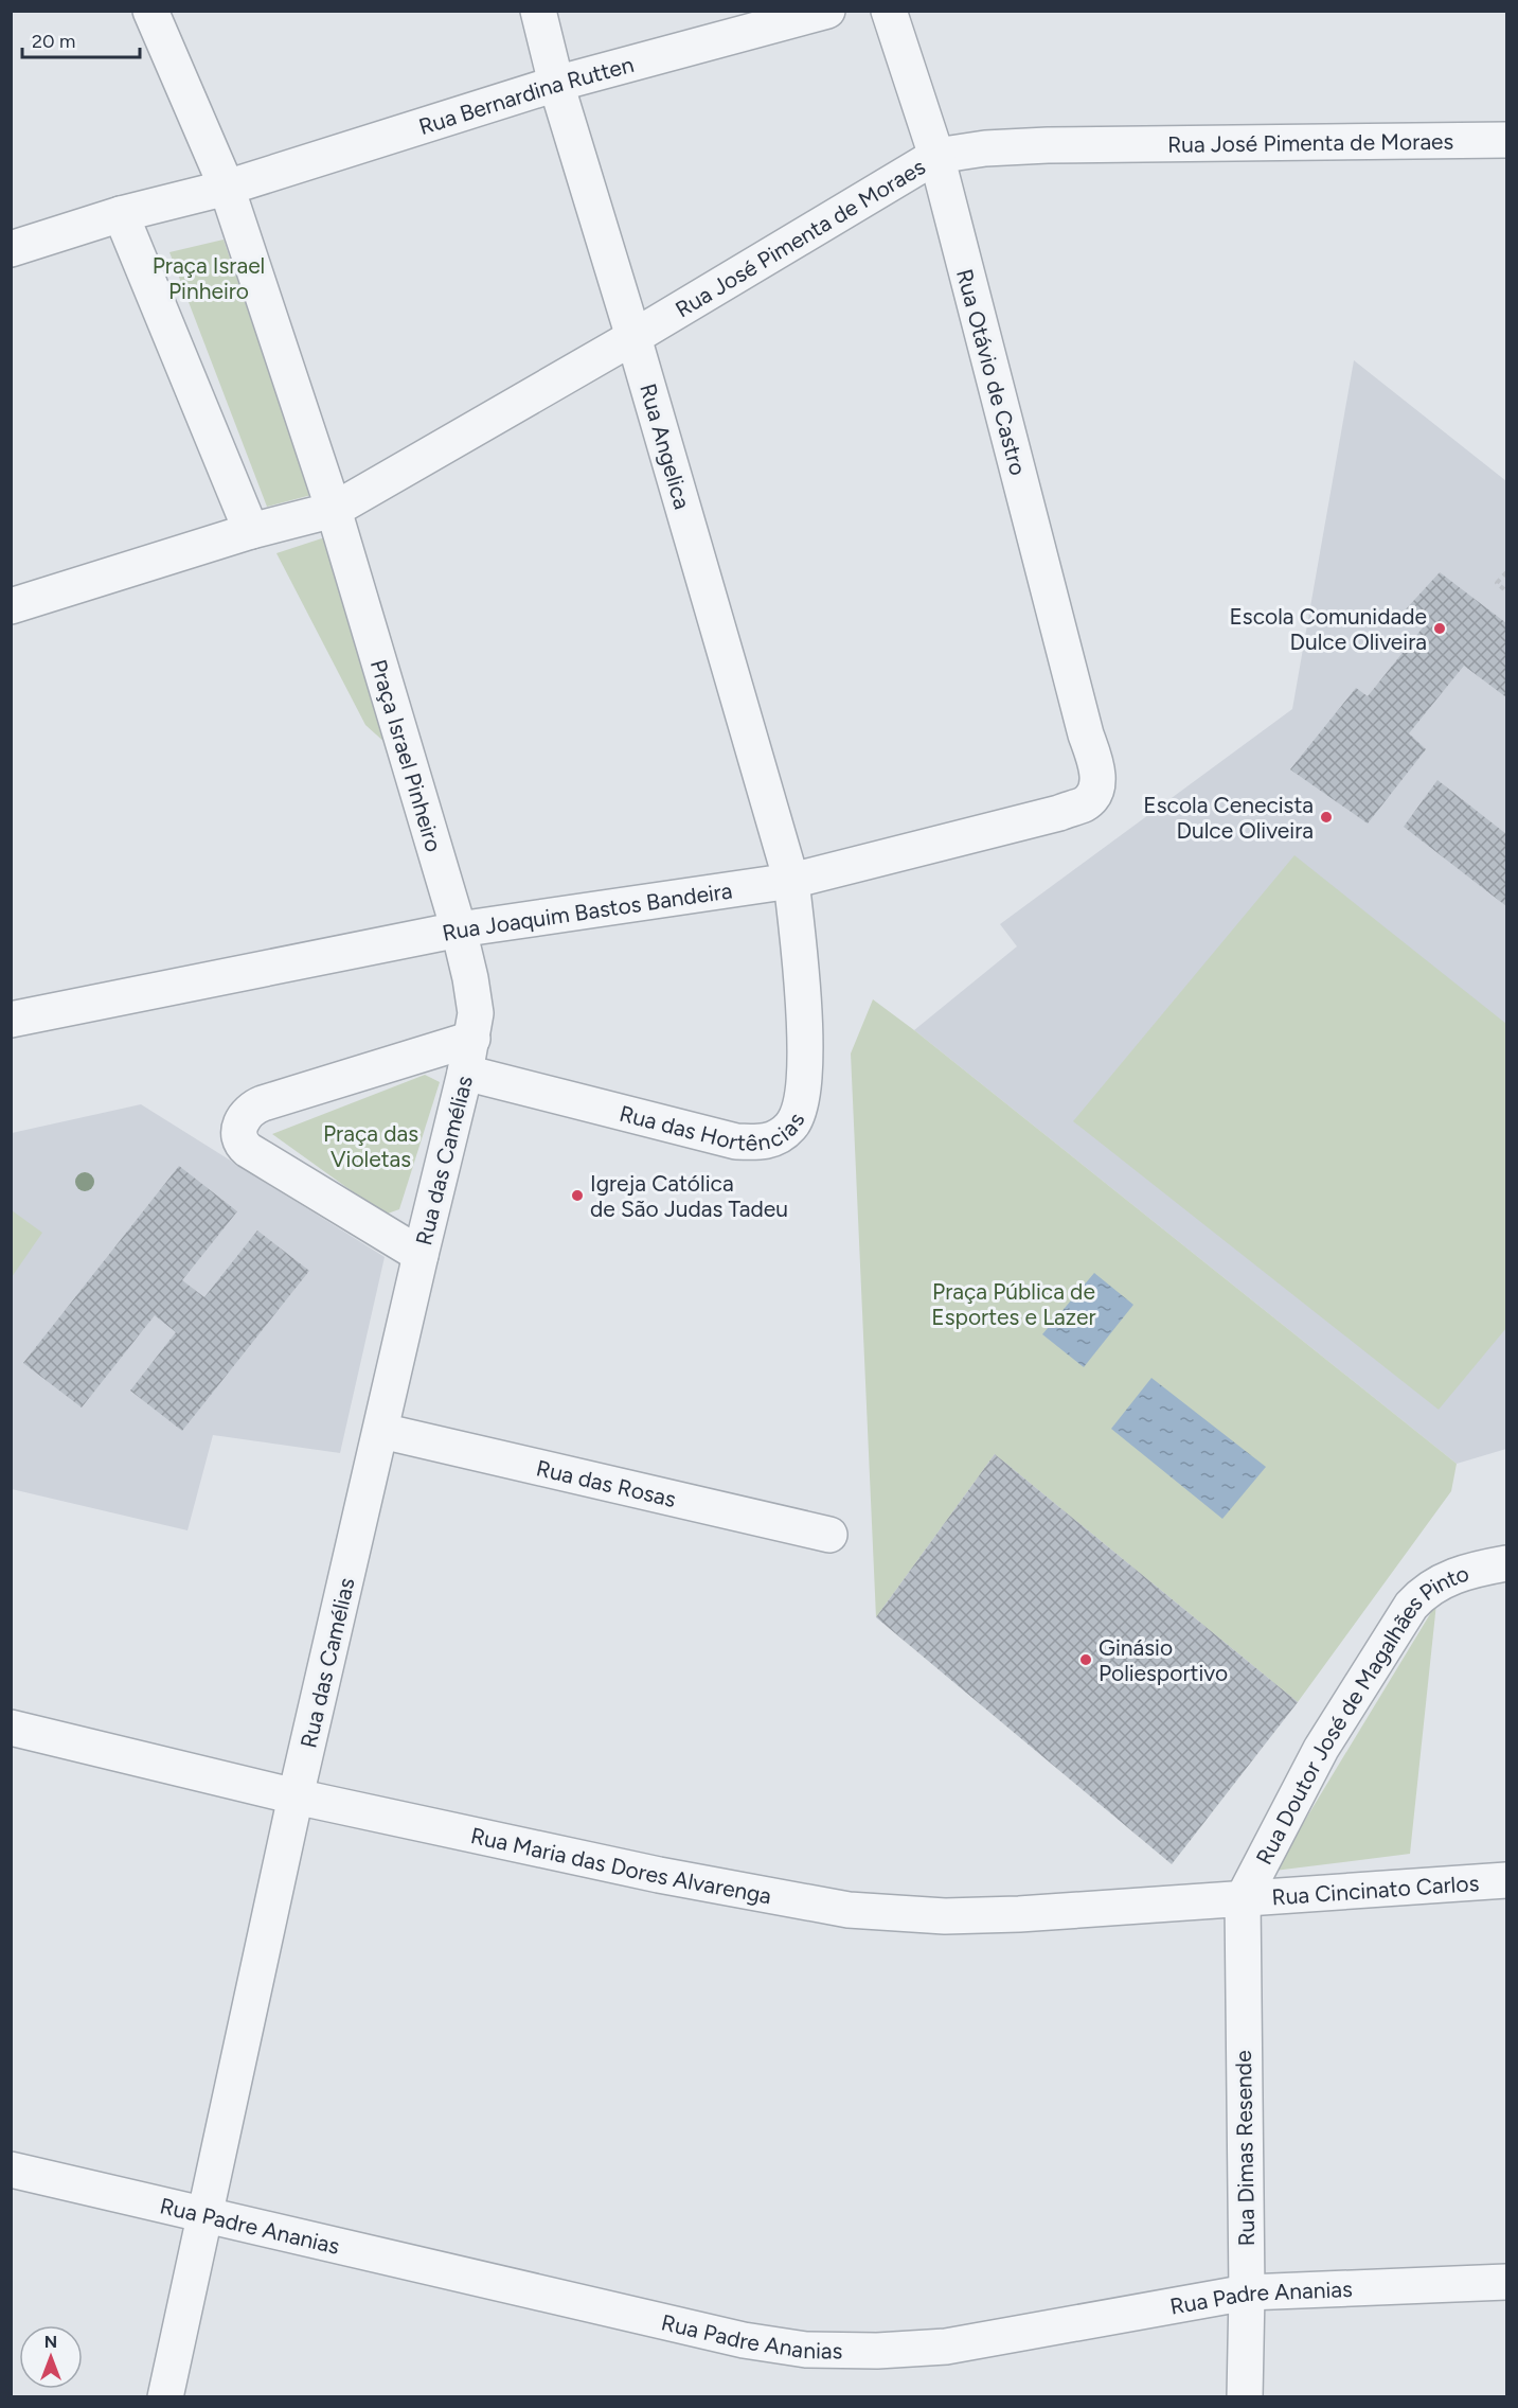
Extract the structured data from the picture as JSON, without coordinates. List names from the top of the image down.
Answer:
{
  "streets": {
    "street": [
      "Rua Bernardina Rutten",
      "Rua José Pimenta de Moraes",
      "Rua Otávio de Castro",
      "Rua Angelica",
      "Praça Israel Pinheiro",
      "Rua Joaquim Bastos Bandeira",
      "Rua das Hortências",
      "Rua das Camélias",
      "Rua das Rosas",
      "Rua Doutor José de Magalhães Pinto",
      "Rua Maria das Dores Alvarenga",
      "Rua Cincinato Carlos",
      "Rua Dimas Resende",
      "Rua Padre Ananias"
    ]
  },
  "crossings": [
    ["Rua Bernardina Rutten", "Rua Angelica"],
    ["Rua Bernardina Rutten", "Praça Israel Pinheiro"],
    ["Rua José Pimenta de Moraes", "Rua Otávio de Castro"],
    ["Rua José Pimenta de Moraes", "Rua Angelica"],
    ["Rua José Pimenta de Moraes", "Praça Israel Pinheiro"],
    ["Rua Otávio de Castro", "Rua Joaquim Bastos Bandeira"],
    ["Rua Angelica", "Rua Joaquim Bastos Bandeira"],
    ["Rua Angelica", "Rua das Hortências"],
    ["Praça Israel Pinheiro", "Rua Joaquim Bastos Bandeira"],
    ["Praça Israel Pinheiro", "Rua das Camélias"],
    ["Rua Joaquim Bastos Bandeira", "Rua das Hortências"],
    ["Rua Joaquim Bastos Bandeira", "Rua das Camélias"],
    ["Rua das Hortências", "Rua das Camélias"],
    ["Rua das Camélias", "Rua das Rosas"],
    ["Rua das Camélias", "Rua Maria das Dores Alvarenga"],
    ["Rua das Camélias", "Rua Padre Ananias"],
    ["Rua Doutor José de Magalhães Pinto", "Rua Maria das Dores Alvarenga"],
    ["Rua Doutor José de Magalhães Pinto", "Rua Cincinato Carlos"],
    ["Rua Doutor José de Magalhães Pinto", "Rua Dimas Resende"],
    ["Rua Maria das Dores Alvarenga", "Rua Cincinato Carlos"],
    ["Rua Maria das Dores Alvarenga", "Rua Dimas Resende"],
    ["Rua Cincinato Carlos", "Rua Dimas Resende"],
    ["Rua Dimas Resende", "Rua Padre Ananias"]
  ],
  "parks": ["Praça Israel Pinheiro", "Praça das Violetas", "Praça Pública de Esportes e Lazer"],
  "places": [
    "Escola Comunidade Dulce Oliveira",
    "Escola Cenecista Dulce Oliveira",
    "Igreja Católica de São Judas Tadeu",
    "Ginásio Poliesportivo"
  ],
  "scale_bar": "20 m",
  "north": "top"
}
